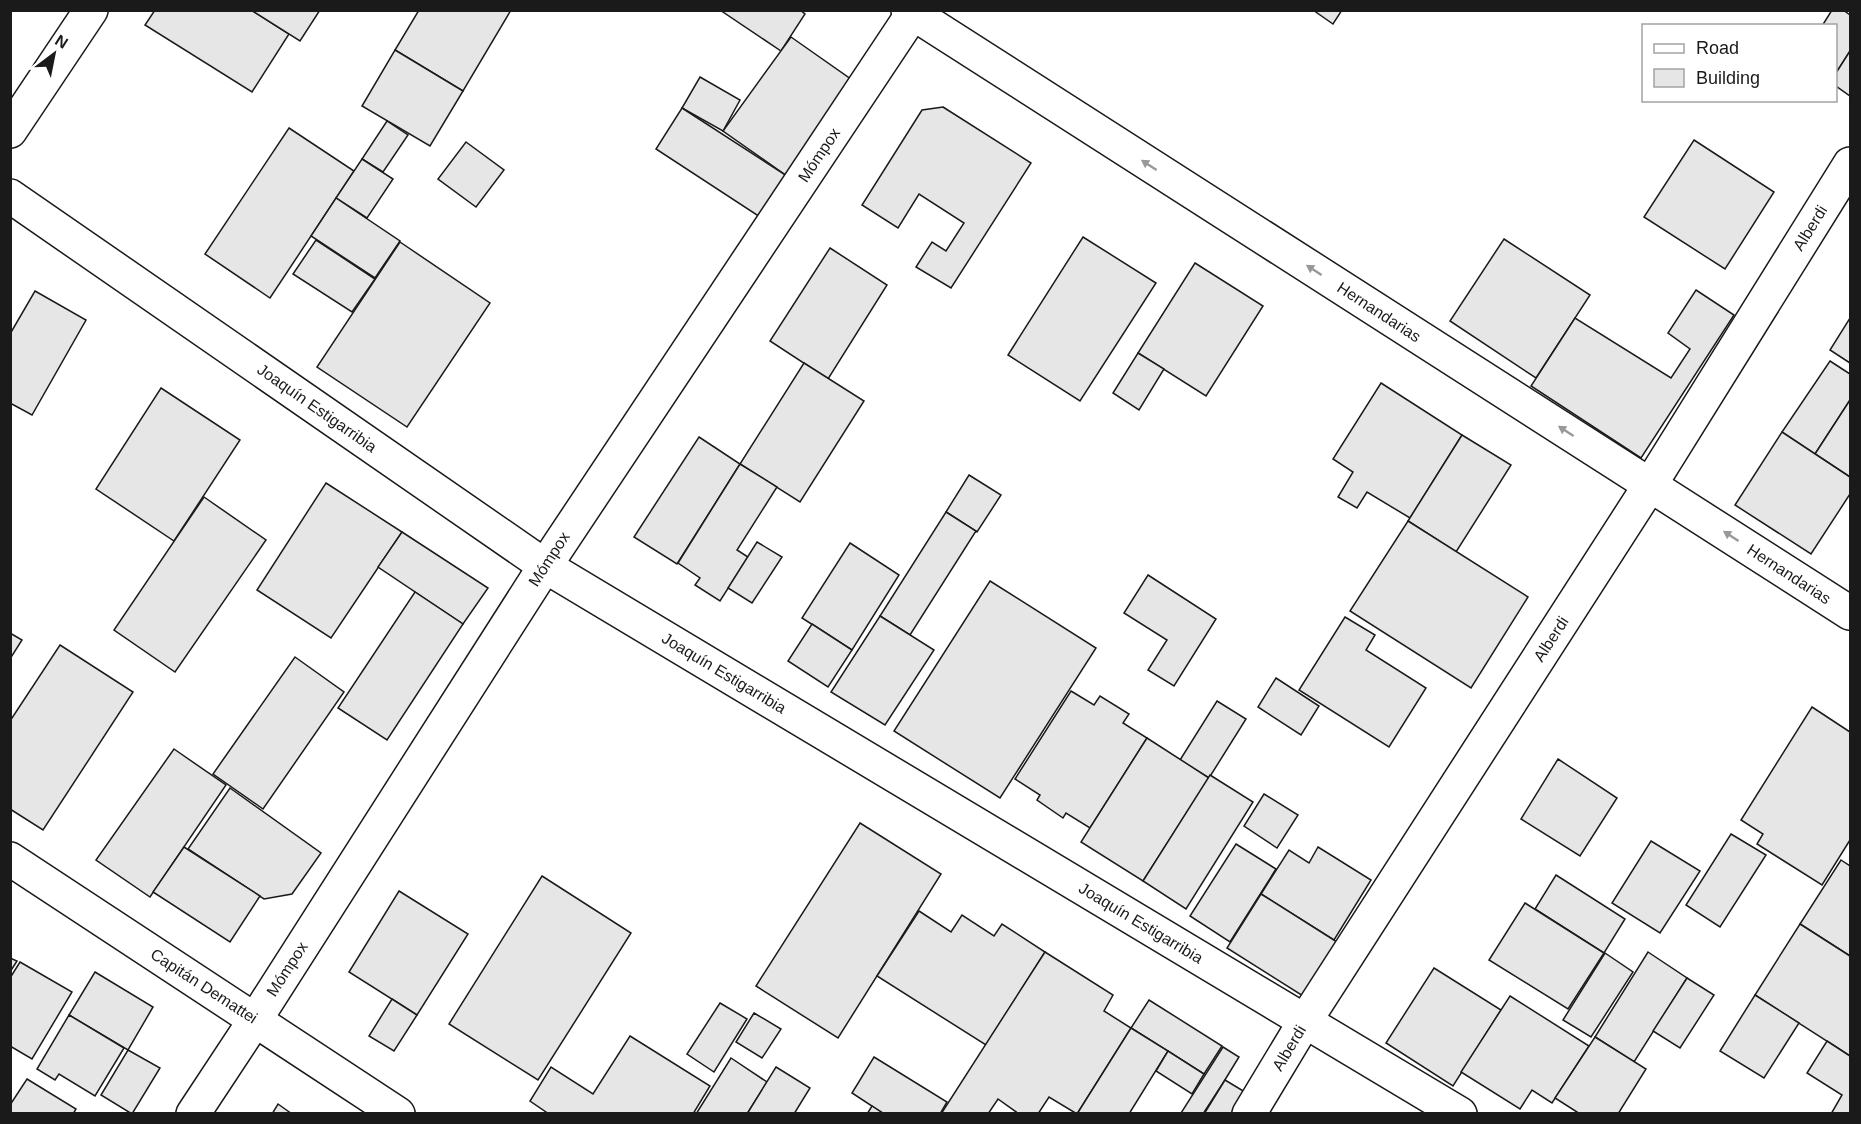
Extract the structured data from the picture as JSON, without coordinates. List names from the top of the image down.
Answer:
{
  "streets": {
    "street": [
      "Mómpox",
      "Alberdi",
      "Hernandarias",
      "Joaquín Estigarribia",
      "Capitán Demattei"
    ]
  },
  "crossings": [
    ["Mómpox", "Hernandarias"],
    ["Mómpox", "Joaquín Estigarribia"],
    ["Mómpox", "Capitán Demattei"],
    ["Alberdi", "Hernandarias"],
    ["Alberdi", "Joaquín Estigarribia"]
  ],
  "one_way": ["Hernandarias"],
  "legend": ["Road", "Building"],
  "north": "top right"
}
